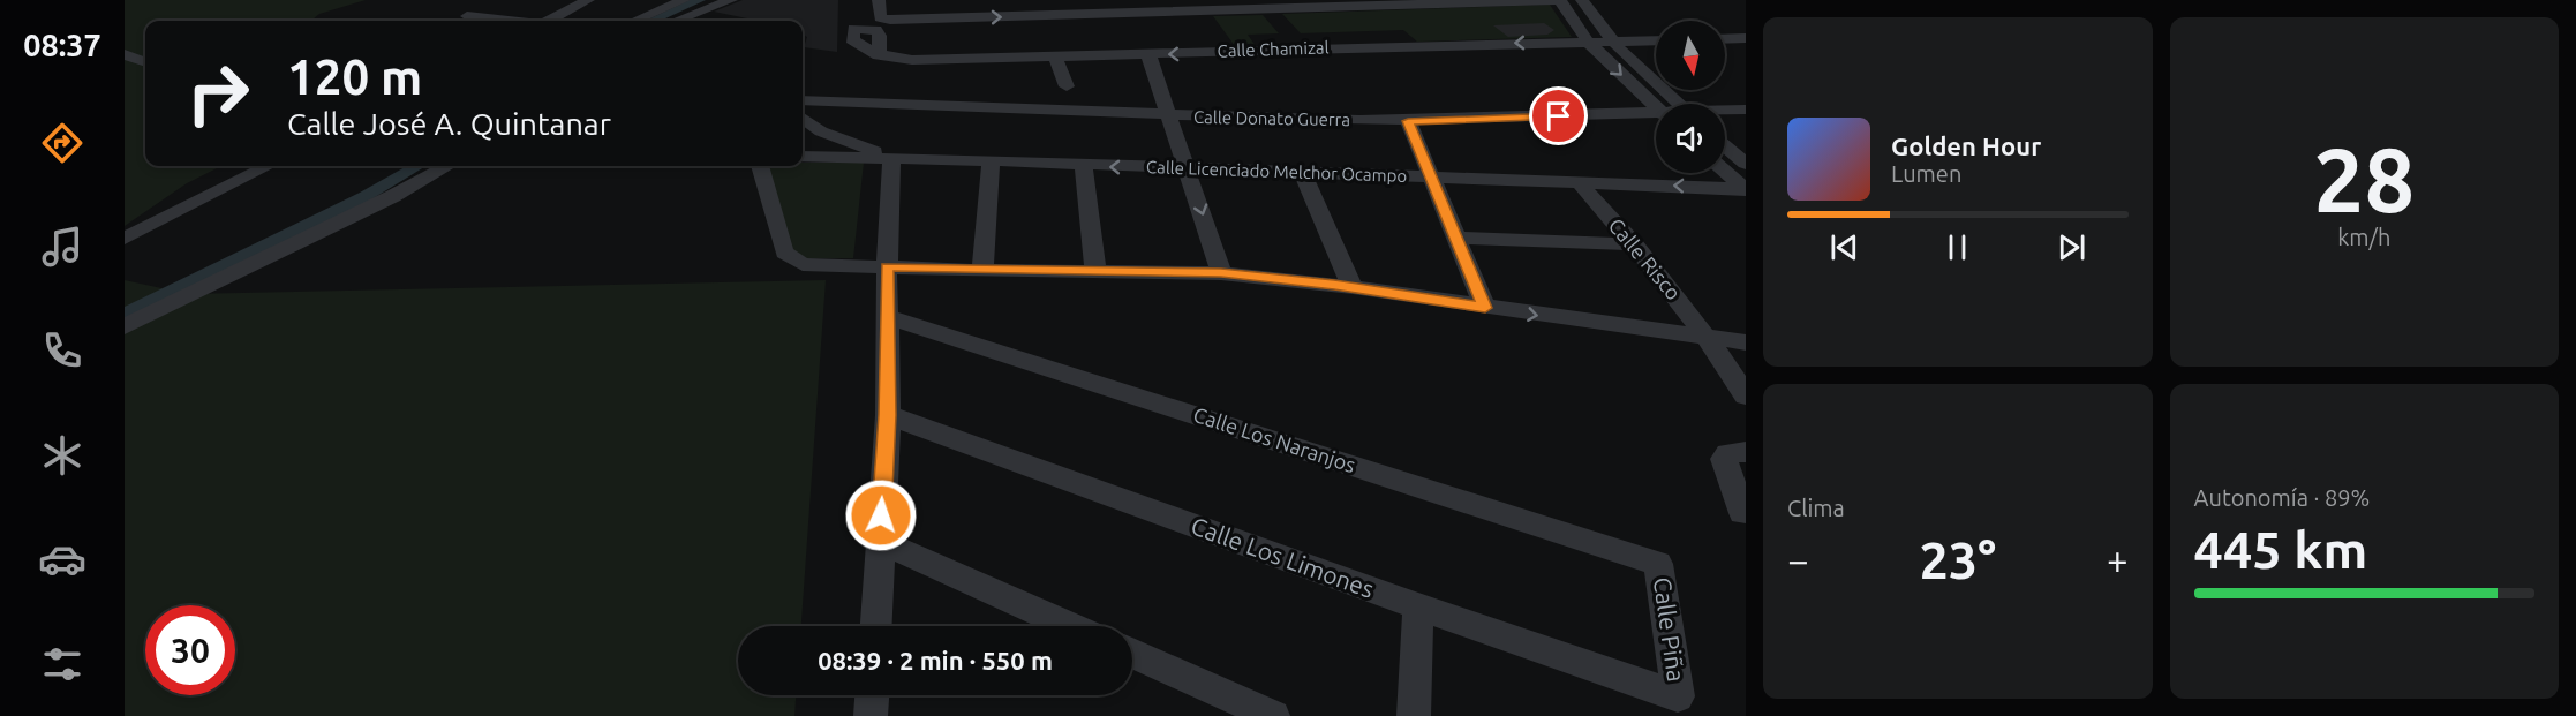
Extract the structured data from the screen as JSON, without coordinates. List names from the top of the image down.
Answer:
{
  "streets": {
    "street": [
      "Calle Chamizal",
      "Calle Donato Guerra",
      "Calle Licenciado Melchor Ocampo",
      "Calle Risco",
      "Calle Los Naranjos",
      "Calle Los Limones",
      "Calle Piña"
    ]
  },
  "crossings": [
    ["Calle Licenciado Melchor Ocampo", "Calle Risco"],
    ["Calle Los Naranjos", "Calle Piña"],
    ["Calle Los Limones", "Calle Piña"]
  ],
  "north": "bottom",
  "page": {
    "tabs": "08:37",
    "tile": [
      ["28", "km/h"],
      "Clima",
      ["Autonomía · 89%", "445 km"]
    ],
    "turn": ["120 m", "Calle José A. Quintanar"],
    "song": ["Golden Hour", "Lumen"],
    "heat": ["−", "23°", "+"],
    "limit": "30",
    "trip": "08:39 · 2 min · 550 m"
  }
}
